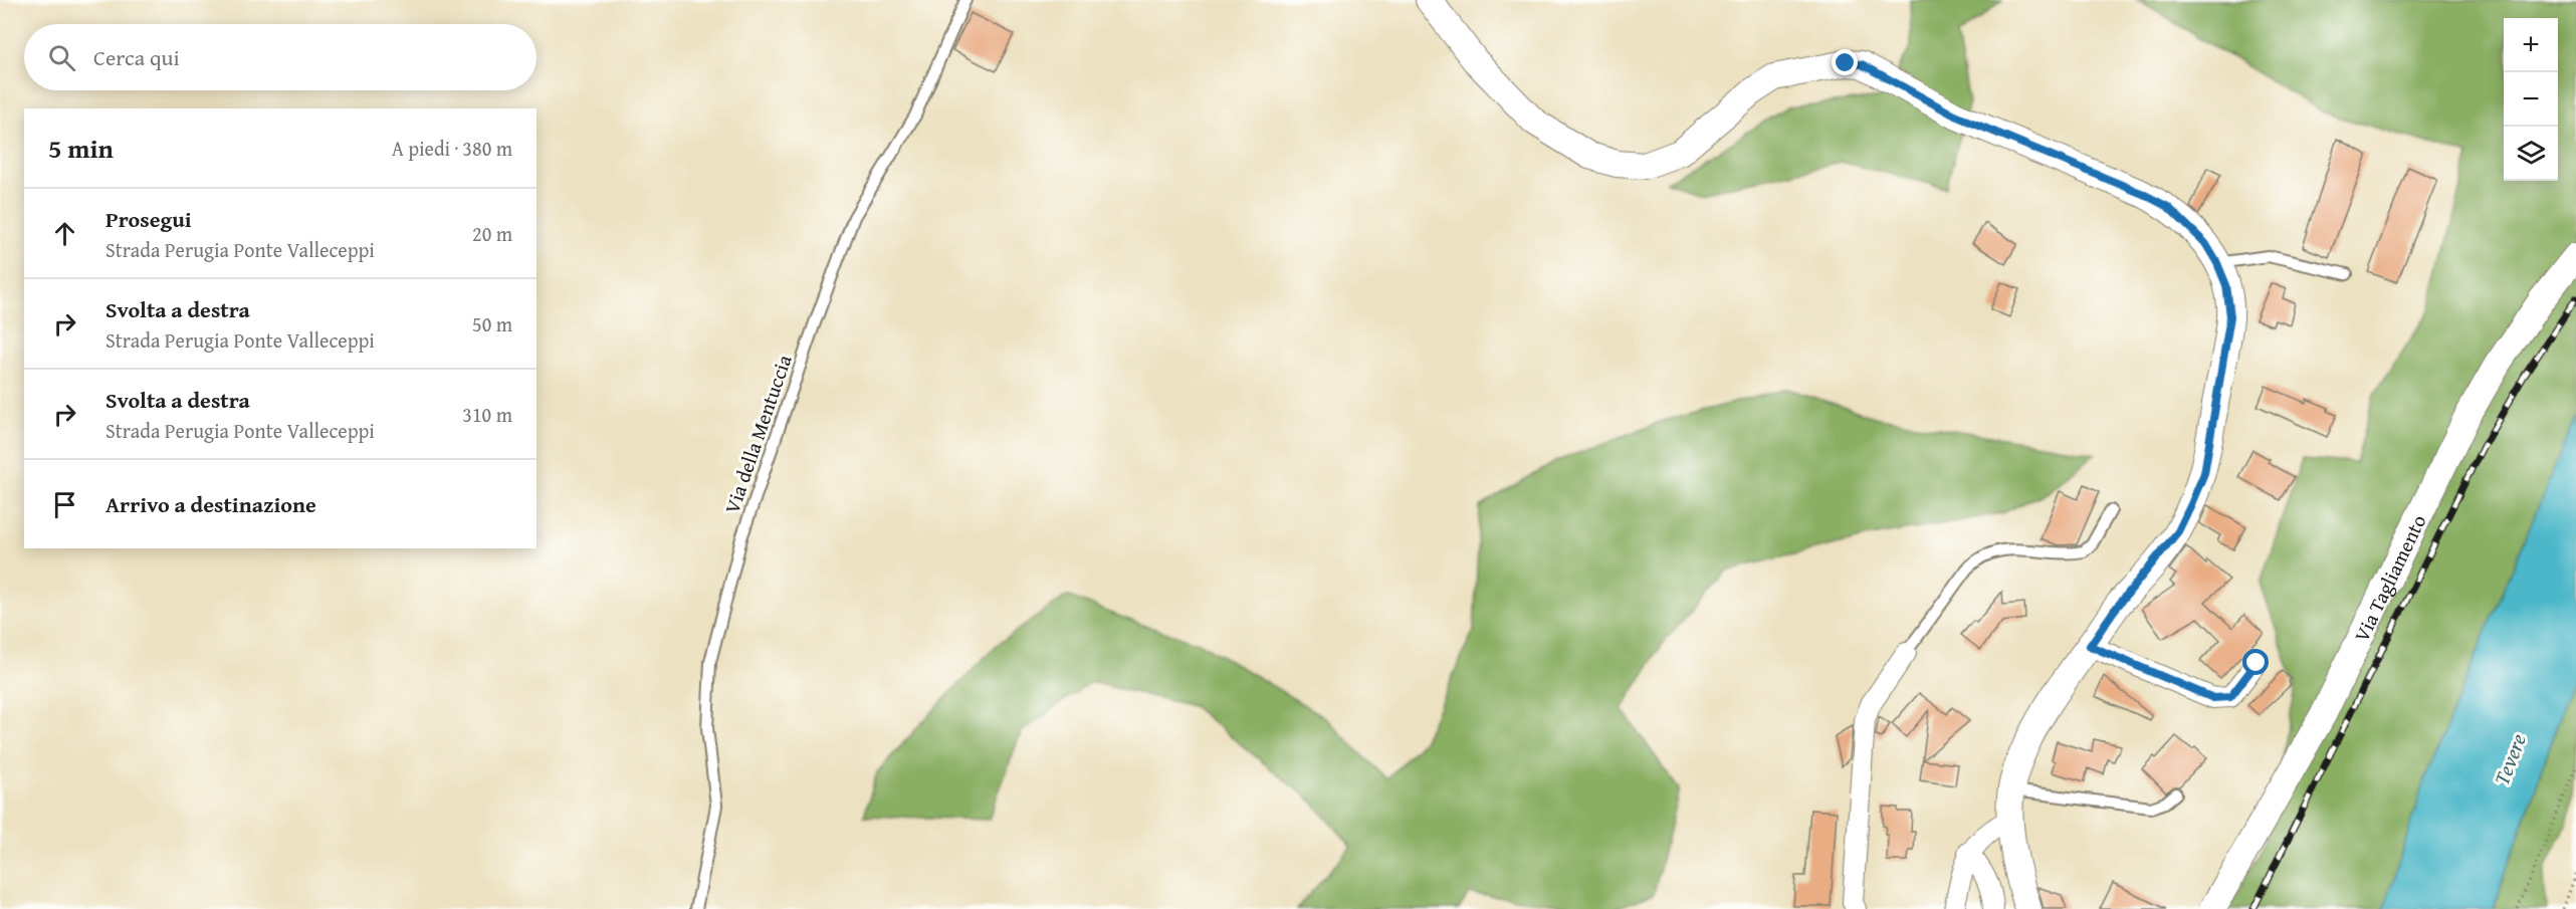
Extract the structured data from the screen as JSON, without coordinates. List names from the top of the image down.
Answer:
{
  "streets": {
    "street": ["Via Tagliamento"],
    "lane": ["Via della Mentuccia"]
  },
  "water": ["Tevere"],
  "page": {
    "map_buttons": ["+", "−"],
    "search": "Cerca qui",
    "heading": ["5 min", "A piedi · 380 m"],
    "list": [
      ["Prosegui", "Strada Perugia Ponte Valleceppi", "20 m"],
      ["Svolta a destra", "Strada Perugia Ponte Valleceppi", "50 m"],
      ["Svolta a destra", "Strada Perugia Ponte Valleceppi", "310 m"],
      "Arrivo a destinazione"
    ]
  }
}
